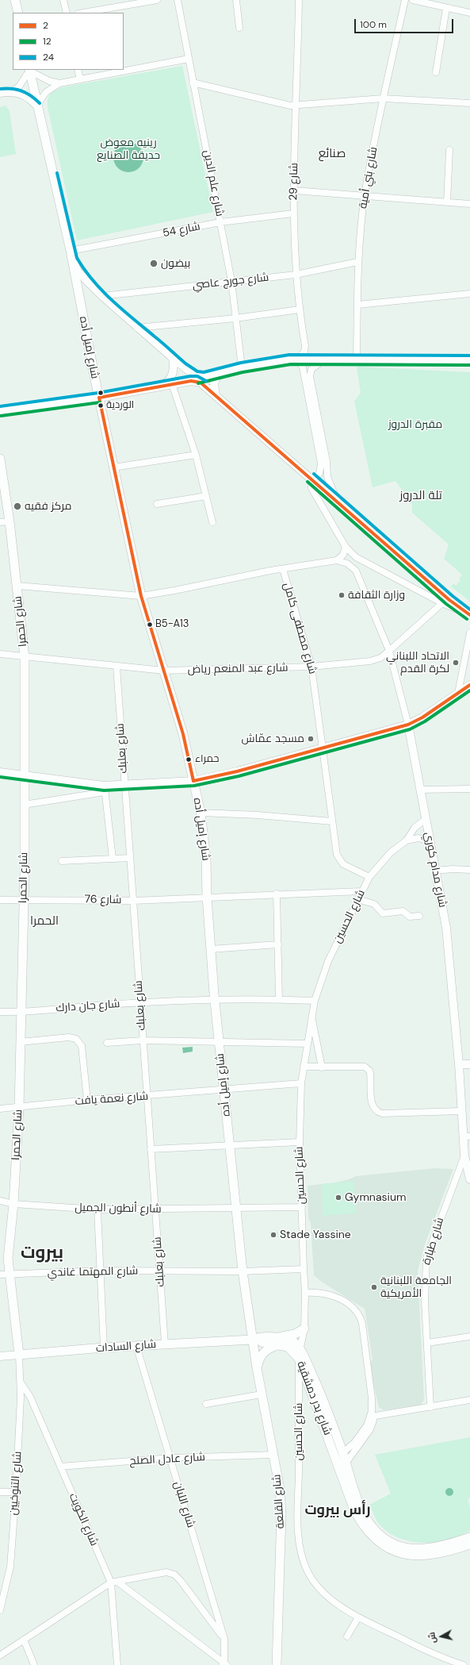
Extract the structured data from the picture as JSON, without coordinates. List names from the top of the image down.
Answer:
{
  "streets": {
    "main road": [
      "شارع إميل أده",
      "شارع الحمرا",
      "شارع السادات",
      "شارع بدر دمشقية",
      "شارع القلعة"
    ],
    "street": [
      "شارع بني أمية",
      "شارع 29",
      "شارع علم الدين",
      "شارع 54",
      "شارع جورج عاصي",
      "شارع مصطفى كامل",
      "شارع عبد المنعم رياض",
      "شارع بعلبك",
      "شارع مدام كوري",
      "شارع 76",
      "شارع الحسين",
      "شارع جان دارك",
      "شارع نعمة يافت",
      "شارع أنطون الجميل",
      "شارع طبارة",
      "شارع المهتما غاندي",
      "شارع عادل الصلح",
      "شارع التنوخيين",
      "شارع اللبان",
      "شارع الكويت"
    ]
  },
  "crossings": [
    ["شارع بني أمية", "شارع جورج عاصي"],
    ["شارع 29", "شارع 54"],
    ["شارع 29", "شارع جورج عاصي"],
    ["شارع علم الدين", "شارع 54"],
    ["شارع علم الدين", "شارع جورج عاصي"],
    ["شارع 54", "شارع إميل أده"],
    ["شارع إميل أده", "شارع عبد المنعم رياض"],
    ["شارع إميل أده", "شارع 76"],
    ["شارع إميل أده", "شارع جان دارك"],
    ["شارع إميل أده", "شارع نعمة يافت"],
    ["شارع إميل أده", "شارع أنطون الجميل"],
    ["شارع إميل أده", "شارع المهتما غاندي"],
    ["شارع إميل أده", "شارع السادات"],
    ["شارع إميل أده", "شارع بدر دمشقية"],
    ["شارع إميل أده", "شارع القلعة"],
    ["شارع الحمرا", "شارع عبد المنعم رياض"],
    ["شارع الحمرا", "شارع 76"],
    ["شارع الحمرا", "شارع جان دارك"],
    ["شارع الحمرا", "شارع نعمة يافت"],
    ["شارع الحمرا", "شارع أنطون الجميل"],
    ["شارع الحمرا", "شارع المهتما غاندي"],
    ["شارع الحمرا", "شارع السادات"],
    ["شارع الحمرا", "شارع التنوخيين"],
    ["شارع مصطفى كامل", "شارع عبد المنعم رياض"],
    ["شارع مصطفى كامل", "شارع الحسين"],
    ["شارع عبد المنعم رياض", "شارع بعلبك"],
    ["شارع عبد المنعم رياض", "شارع مدام كوري"],
    ["شارع بعلبك", "شارع 76"],
    ["شارع بعلبك", "شارع جان دارك"],
    ["شارع بعلبك", "شارع نعمة يافت"],
    ["شارع بعلبك", "شارع أنطون الجميل"],
    ["شارع بعلبك", "شارع المهتما غاندي"],
    ["شارع بعلبك", "شارع السادات"],
    ["شارع مدام كوري", "شارع طبارة"],
    ["شارع 76", "شارع الحسين"],
    ["شارع الحسين", "شارع جان دارك"],
    ["شارع الحسين", "شارع نعمة يافت"],
    ["شارع الحسين", "شارع أنطون الجميل"],
    ["شارع الحسين", "شارع المهتما غاندي"],
    ["شارع الحسين", "شارع بدر دمشقية"],
    ["شارع السادات", "شارع بدر دمشقية"],
    ["شارع السادات", "شارع التنوخيين"],
    ["شارع السادات", "شارع القلعة"],
    ["شارع السادات", "شارع اللبان"],
    ["شارع بدر دمشقية", "شارع القلعة"],
    ["شارع عادل الصلح", "شارع القلعة"],
    ["شارع عادل الصلح", "شارع اللبان"],
    ["شارع عادل الصلح", "شارع الكويت"],
    ["شارع التنوخيين", "شارع الكويت"]
  ],
  "districts": [
    "صنائع",
    "تلة الدروز",
    "الحمرا",
    "بيروت",
    "رأس بيروت"
  ],
  "parks": ["رينيه معوض حديقة الصنايع", "مقبرة الدروز"],
  "places": [
    "بيضون",
    "الوردية",
    "مركز فقيه",
    "وزارة الثقافة",
    "B5-A13",
    "الاتحاد اللبناني لكرة القدم",
    "مسجد عمّاش",
    "حمراء",
    "Gymnasium",
    "Stade Yassine",
    "الجامعة اللبنانية الأمريكية"
  ],
  "lines": ["transit line 24", "transit line 12", "transit line 2"],
  "legend": ["2", "12", "24"],
  "scale_bar": "100 m",
  "north": "left"
}
